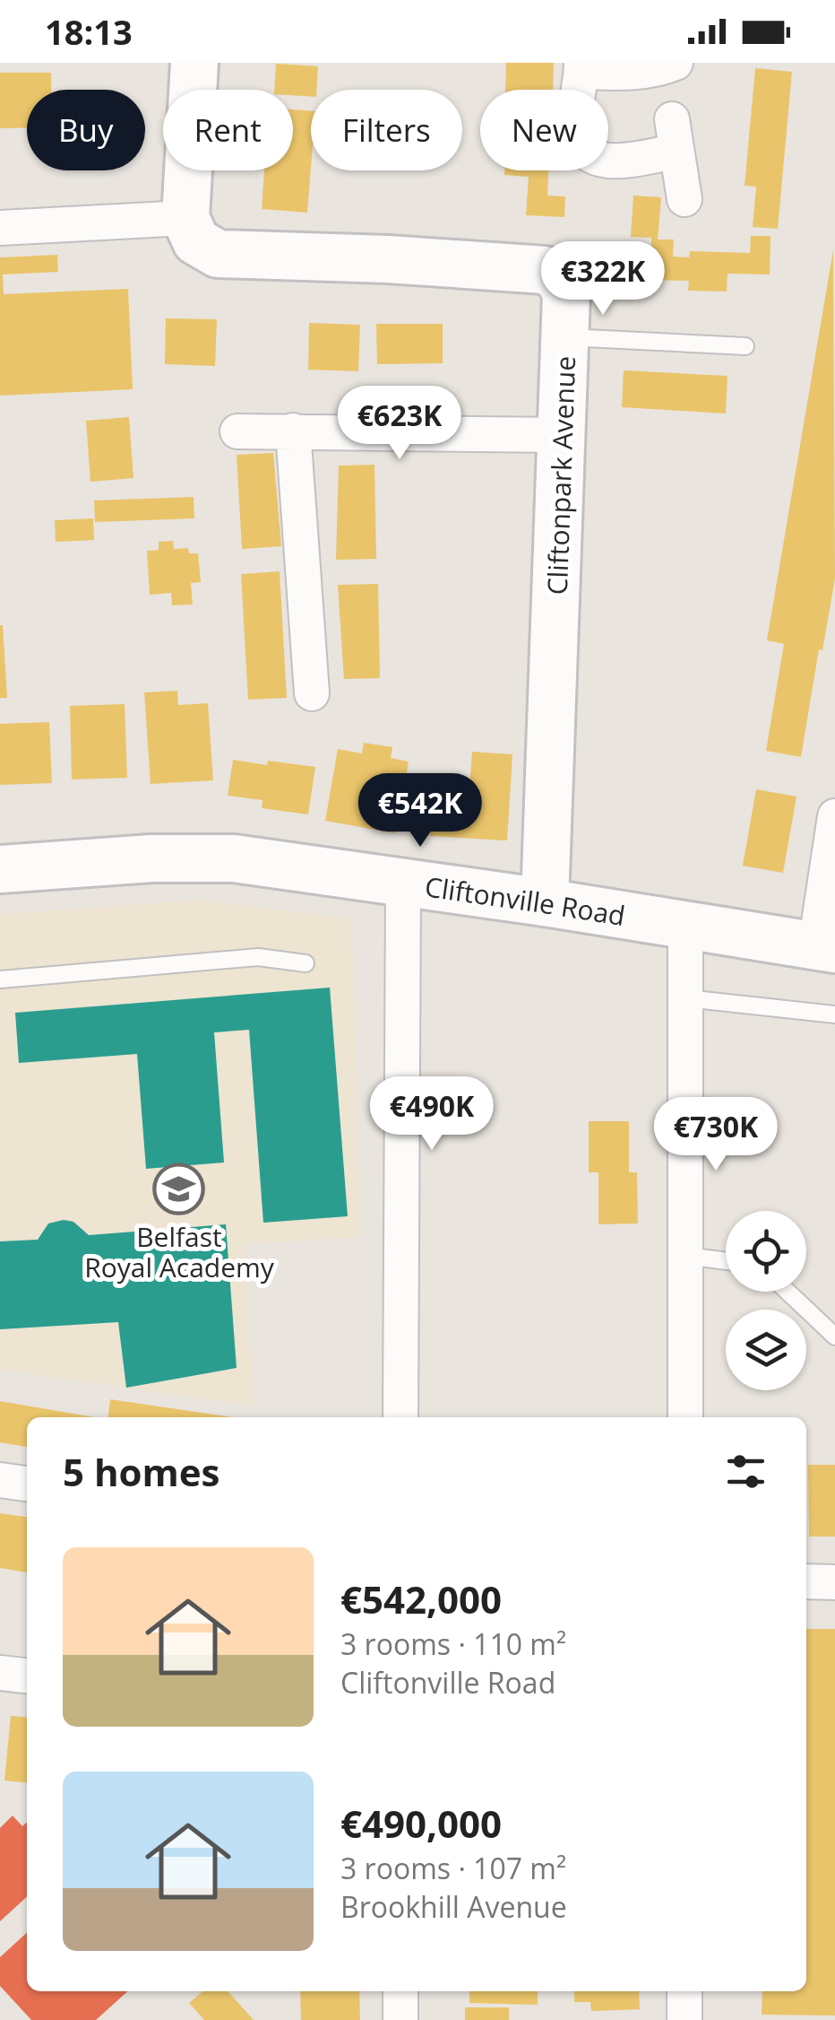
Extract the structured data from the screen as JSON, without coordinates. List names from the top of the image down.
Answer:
{
  "streets": {
    "street": ["Cliftonpark Avenue", "Cliftonville Road"]
  },
  "crossings": [
    ["Cliftonpark Avenue", "Cliftonville Road"]
  ],
  "places": {
    "school or university": ["Belfast Royal Academy"]
  },
  "page": {
    "status": "18:13",
    "chip": [
      "Buy",
      "Rent",
      "Filters",
      "New"
    ],
    "price": [
      "€322K",
      "€623K",
      "€542K",
      "€490K",
      "€730K"
    ],
    "heading": "5 homes",
    "list": [
      {
        "name": "€542,000",
        "note": "3 rooms · 110 m² · Cliftonville Road"
      },
      {
        "name": "€490,000",
        "note": "3 rooms · 107 m² · Brookhill Avenue"
      }
    ]
  }
}
